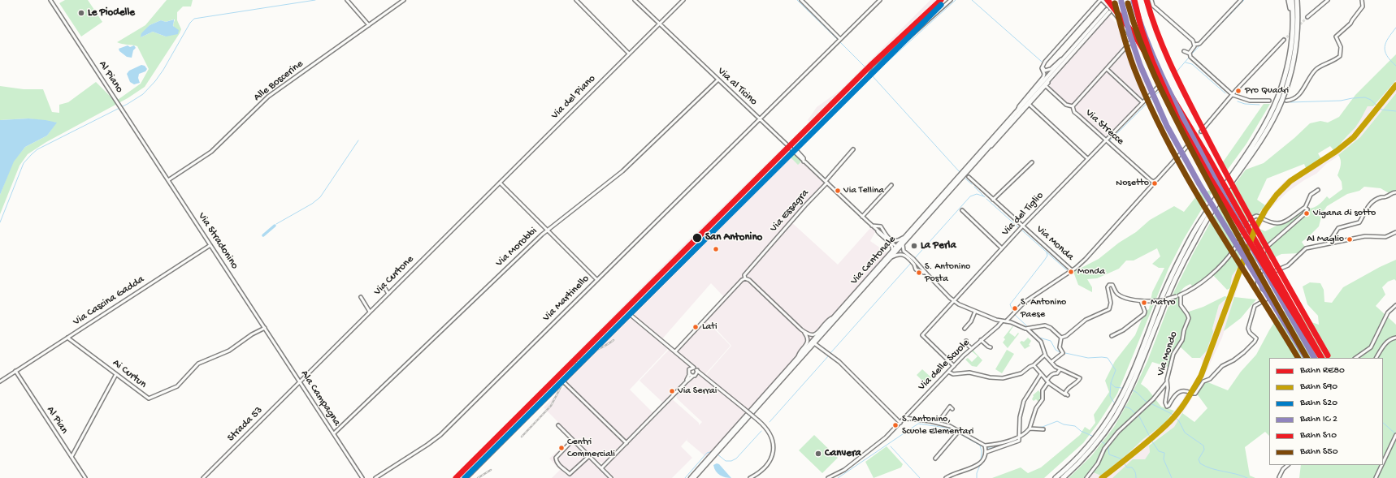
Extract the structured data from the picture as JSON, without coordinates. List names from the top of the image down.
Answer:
{
  "streets": {
    "main road": ["Via Cantonale"],
    "street": [
      "Al Piano",
      "Alle Boscerine",
      "Via al Ticino",
      "Via del Piano",
      "Via Strecce",
      "Via Essagra",
      "Via del Tiglio",
      "Via Stradonino",
      "Via Monda",
      "Via Morobbi",
      "Via Curtone",
      "Via Martinello",
      "Via Cascina Gadda",
      "Via Mondo",
      "Via delle Scuole",
      "Ai Curtun",
      "Ala Campagna",
      "Al Pian",
      "Strada 53"
    ]
  },
  "crossings": [
    ["Al Piano", "Via Stradonino"],
    ["Alle Boscerine", "Via Stradonino"],
    ["Via al Ticino", "Via del Piano"],
    ["Via al Ticino", "Via Essagra"],
    ["Via al Ticino", "Via Morobbi"],
    ["Via al Ticino", "Via Martinello"],
    ["Via del Piano", "Via Curtone"],
    ["Via Strecce", "Via del Tiglio"],
    ["Via Strecce", "Via Cantonale"],
    ["Via del Tiglio", "Via Monda"],
    ["Via del Tiglio", "Via delle Scuole"],
    ["Via Stradonino", "Via Cascina Gadda"],
    ["Via Stradonino", "Ai Curtun"],
    ["Via Stradonino", "Ala Campagna"],
    ["Via Morobbi", "Ala Campagna"],
    ["Via Curtone", "Ala Campagna"],
    ["Via Curtone", "Strada 53"],
    ["Via Cascina Gadda", "Ai Curtun"],
    ["Via Cascina Gadda", "Al Pian"],
    ["Ai Curtun", "Ala Campagna"],
    ["Ala Campagna", "Strada 53"]
  ],
  "places": [
    "Le Piodelle",
    "Pro Quadri",
    "Nosetto",
    "Via Tellina",
    "Vigana di sotto",
    "San Antonino",
    "Al Maglio",
    "La Perla",
    "Monda",
    "S. Antonino Posta",
    "Matro",
    "S. Antonino Paese",
    "Lati",
    "Via Serrai",
    "S. Antonino, Scuole Elementari",
    "Centri Commerciali",
    "Canvera"
  ],
  "lines": [
    "rail line RE80",
    "rail line S10",
    "rail line S50",
    "rail line S20",
    "rail line S90"
  ],
  "legend": [
    "Bahn RE80",
    "Bahn S90",
    "Bahn S20",
    "Bahn IC 2",
    "Bahn S10",
    "Bahn S50"
  ]
}
